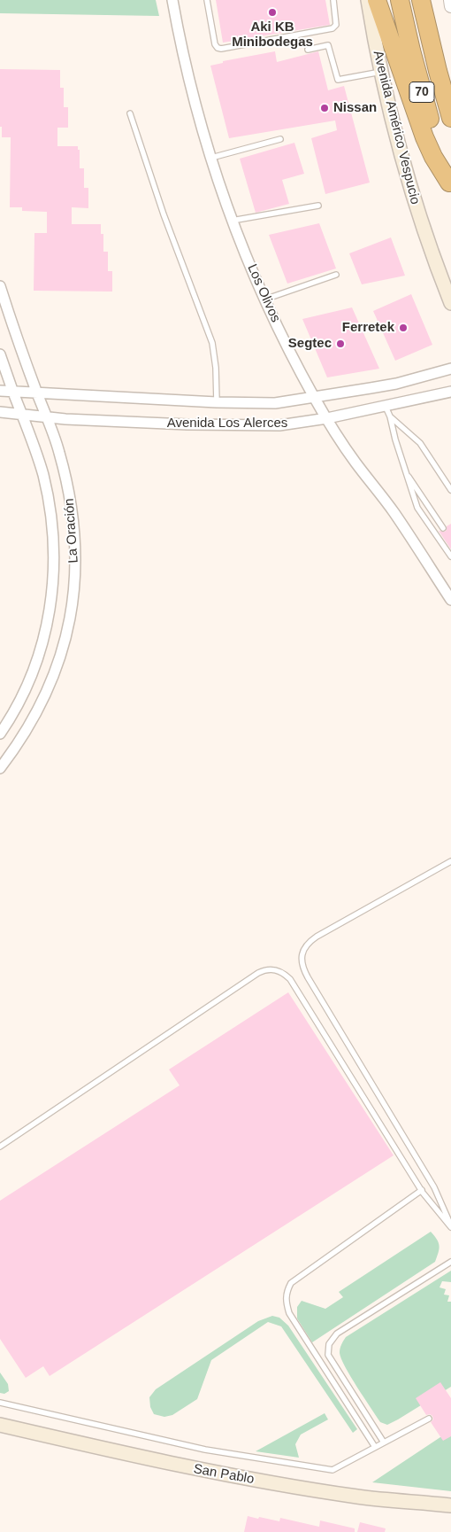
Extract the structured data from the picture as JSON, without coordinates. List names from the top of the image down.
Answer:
{
  "streets": {
    "highway": ["70"],
    "main road": ["Avenida Américo Vespucio", "San Pablo"],
    "street": ["Los Olivos", "Avenida Los Alerces", "La Oración"]
  },
  "crossings": [
    ["Los Olivos", "Avenida Los Alerces"],
    ["Avenida Los Alerces", "La Oración"]
  ],
  "places": [
    "Aki KB Minibodegas",
    "Nissan",
    "Ferretek",
    "Segtec"
  ]
}
